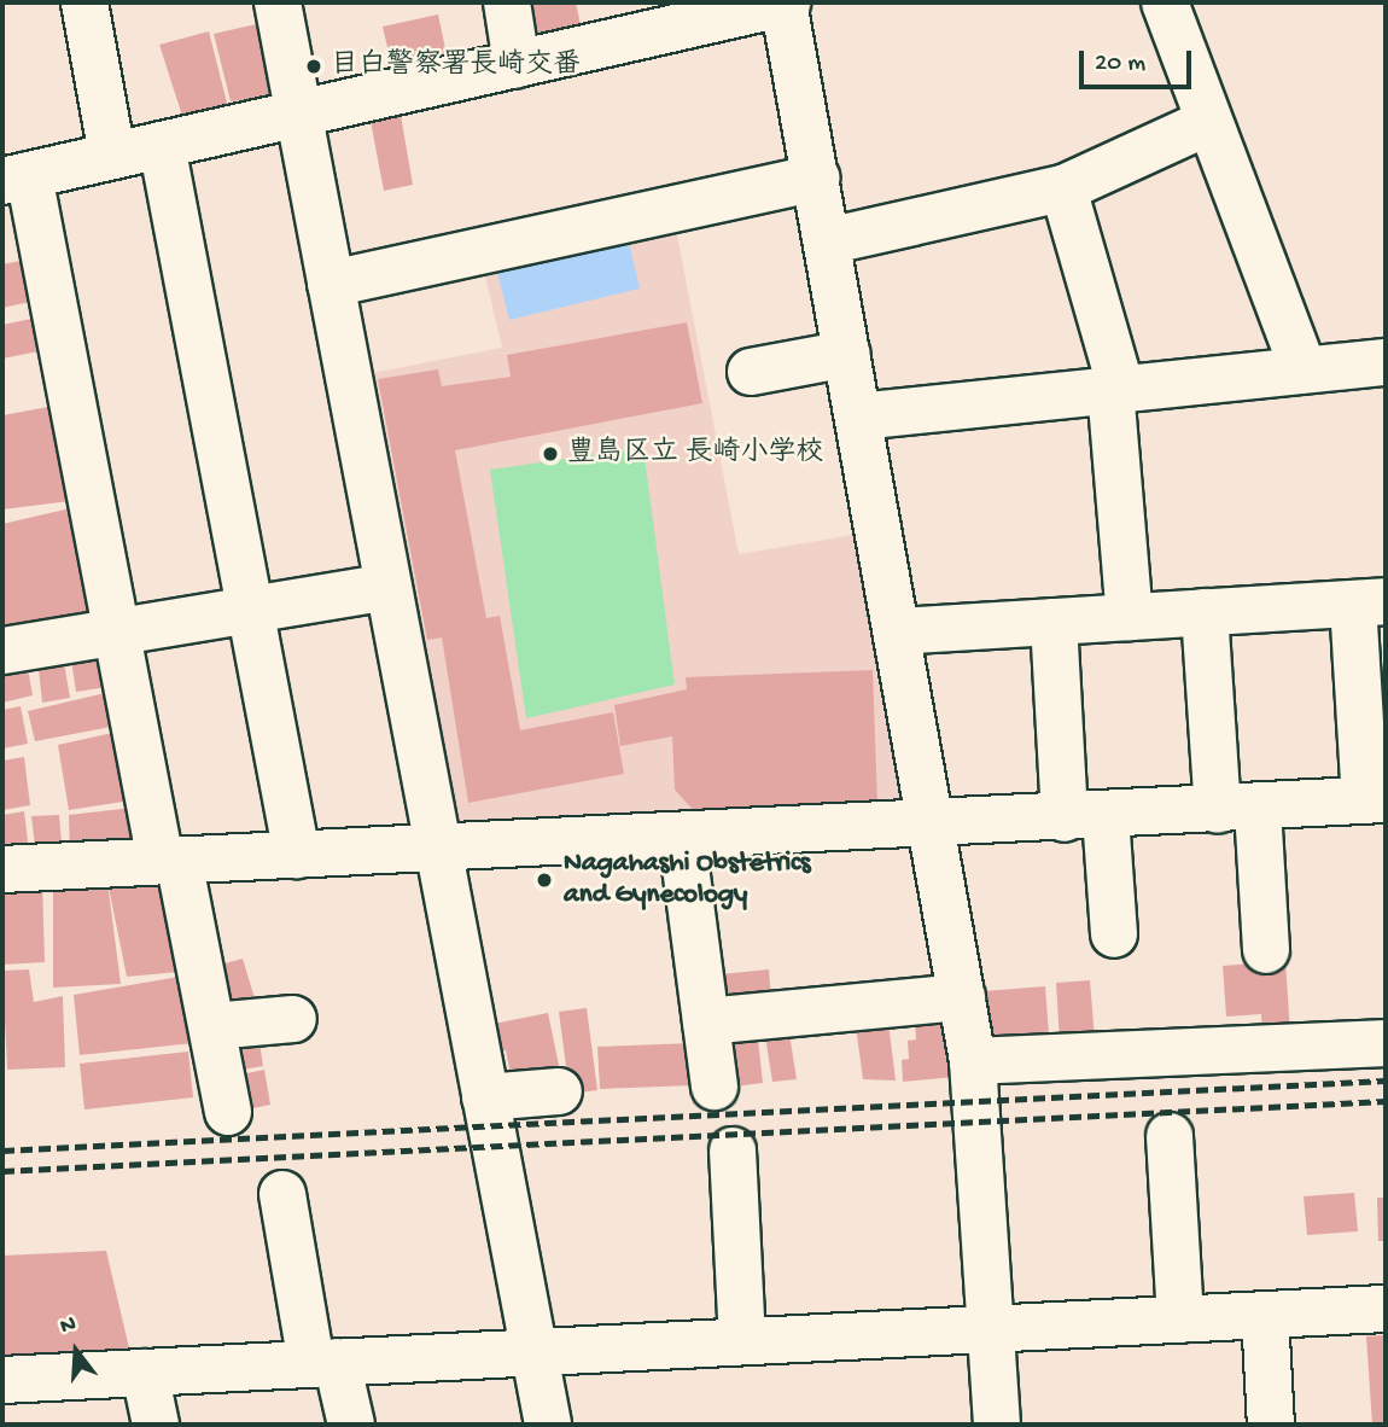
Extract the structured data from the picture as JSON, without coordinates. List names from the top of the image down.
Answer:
{
  "places": ["目白警察署長崎交番", "豊島区立 長崎小学校", "Nagahashi Obstetrics and Gynecology"],
  "scale_bar": "20 m",
  "north": "top"
}
